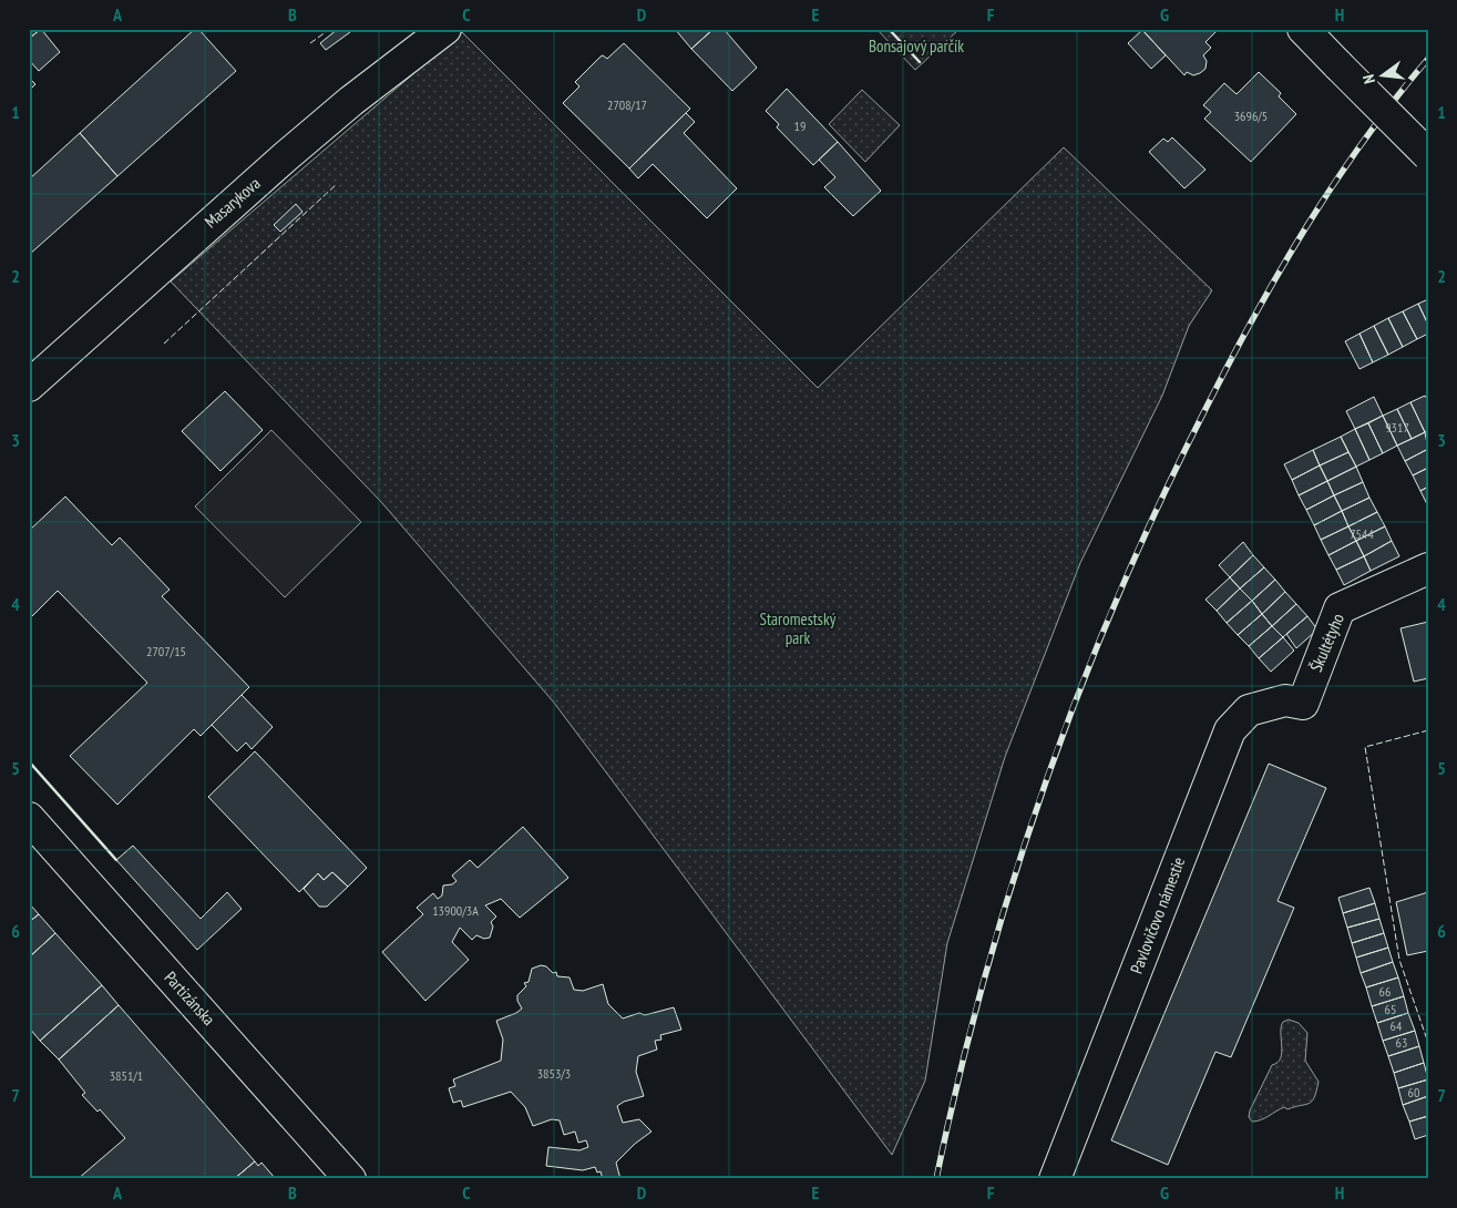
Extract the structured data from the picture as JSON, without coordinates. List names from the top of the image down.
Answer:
{
  "streets": {
    "street": [
      "Masarykova",
      "Škultétyho",
      "Pavlovičovo námestie",
      "Partizánska"
    ]
  },
  "crossings": [
    ["Škultétyho", "Pavlovičovo námestie"]
  ],
  "parks": ["Bonsajový parčík", "Staromestský park"],
  "house_numbers": [
    "2708/17",
    "3696/5",
    "19",
    "9317",
    "7544",
    "2707/15",
    "13900/3A",
    "66",
    "65",
    "64",
    "63",
    "3853/3",
    "3851/1",
    "60"
  ],
  "north": "left",
  "grid": {
    "columns": [
      "A",
      "B",
      "C",
      "D",
      "E",
      "F",
      "G",
      "H"
    ],
    "rows": [
      "1",
      "2",
      "3",
      "4",
      "5",
      "6",
      "7"
    ]
  }
}
